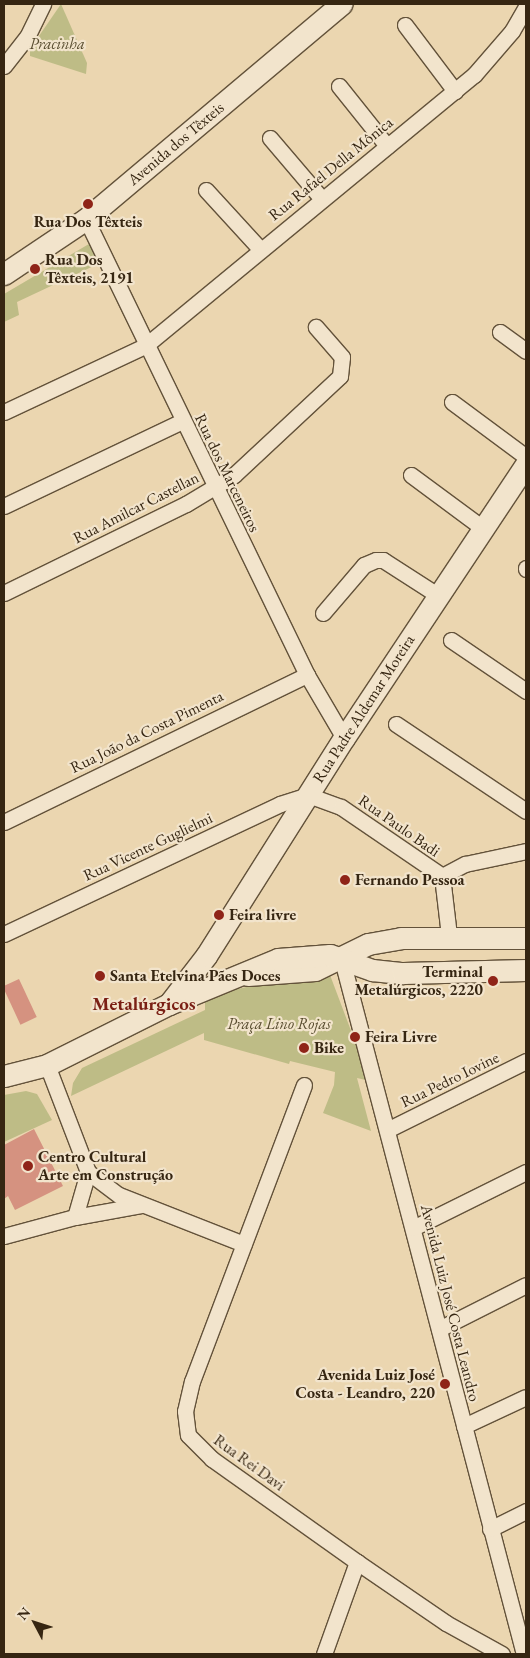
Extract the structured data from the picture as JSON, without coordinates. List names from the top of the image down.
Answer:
{
  "streets": {
    "main road": ["Avenida dos Têxteis", "Rua Padre Aldemar Moreira"],
    "street": [
      "Rua Rafael Della Mônica",
      "Rua dos Marceneiros",
      "Rua Amilcar Castellan",
      "Rua João da Costa Pimenta",
      "Rua Paulo Badi",
      "Rua Vicente Guglielmi",
      "Rua Pedro Iovine",
      "Avenida Luiz José Costa Leandro",
      "Rua Rei Davi"
    ]
  },
  "crossings": [
    ["Avenida dos Têxteis", "Rua dos Marceneiros"],
    ["Rua Rafael Della Mônica", "Rua dos Marceneiros"],
    ["Rua dos Marceneiros", "Rua Amilcar Castellan"],
    ["Rua dos Marceneiros", "Rua Padre Aldemar Moreira"],
    ["Rua dos Marceneiros", "Rua João da Costa Pimenta"],
    ["Rua Padre Aldemar Moreira", "Rua Paulo Badi"],
    ["Rua Padre Aldemar Moreira", "Rua Vicente Guglielmi"],
    ["Rua Paulo Badi", "Rua Vicente Guglielmi"],
    ["Rua Pedro Iovine", "Avenida Luiz José Costa Leandro"]
  ],
  "districts": ["Metalúrgicos"],
  "parks": ["Pracinha", "Praça Lino Rojas"],
  "places": [
    "Rua Dos Têxteis",
    "Rua Dos Têxteis, 2191",
    "Fernando Pessoa",
    "Feira livre",
    "Santa Etelvina Pães Doces",
    "Terminal Metalúrgicos, 2220",
    "Feira Livre",
    "Bike",
    "Centro Cultural Arte em Construção",
    "Avenida Luiz José Costa - Leandro, 220"
  ],
  "north": "top left"
}
